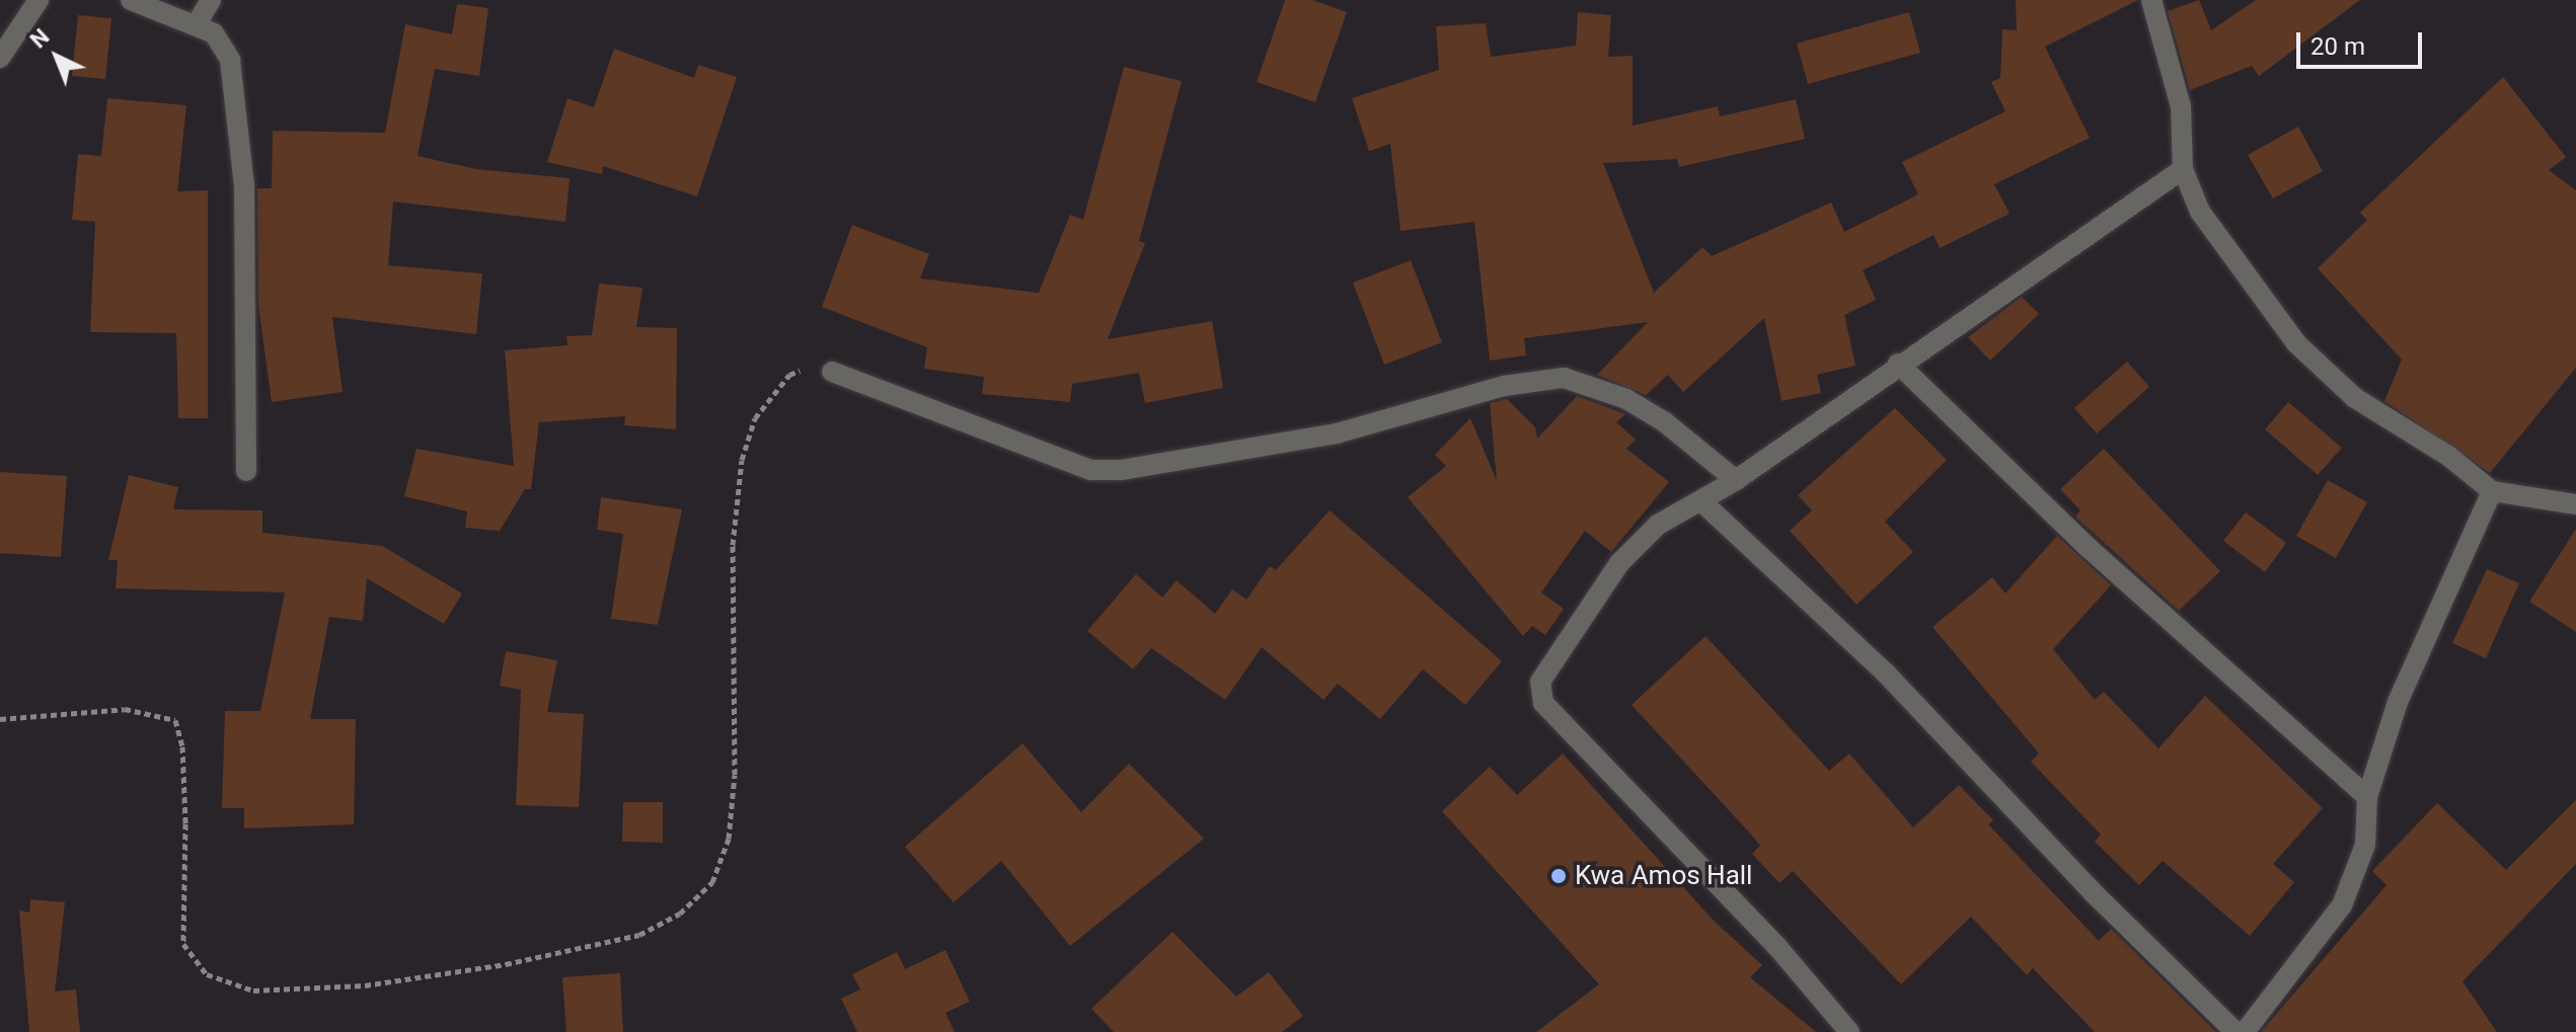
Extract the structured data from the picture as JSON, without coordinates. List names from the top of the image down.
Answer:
{
  "places": ["Kwa Amos Hall"],
  "scale_bar": "20 m",
  "north": "top left"
}
